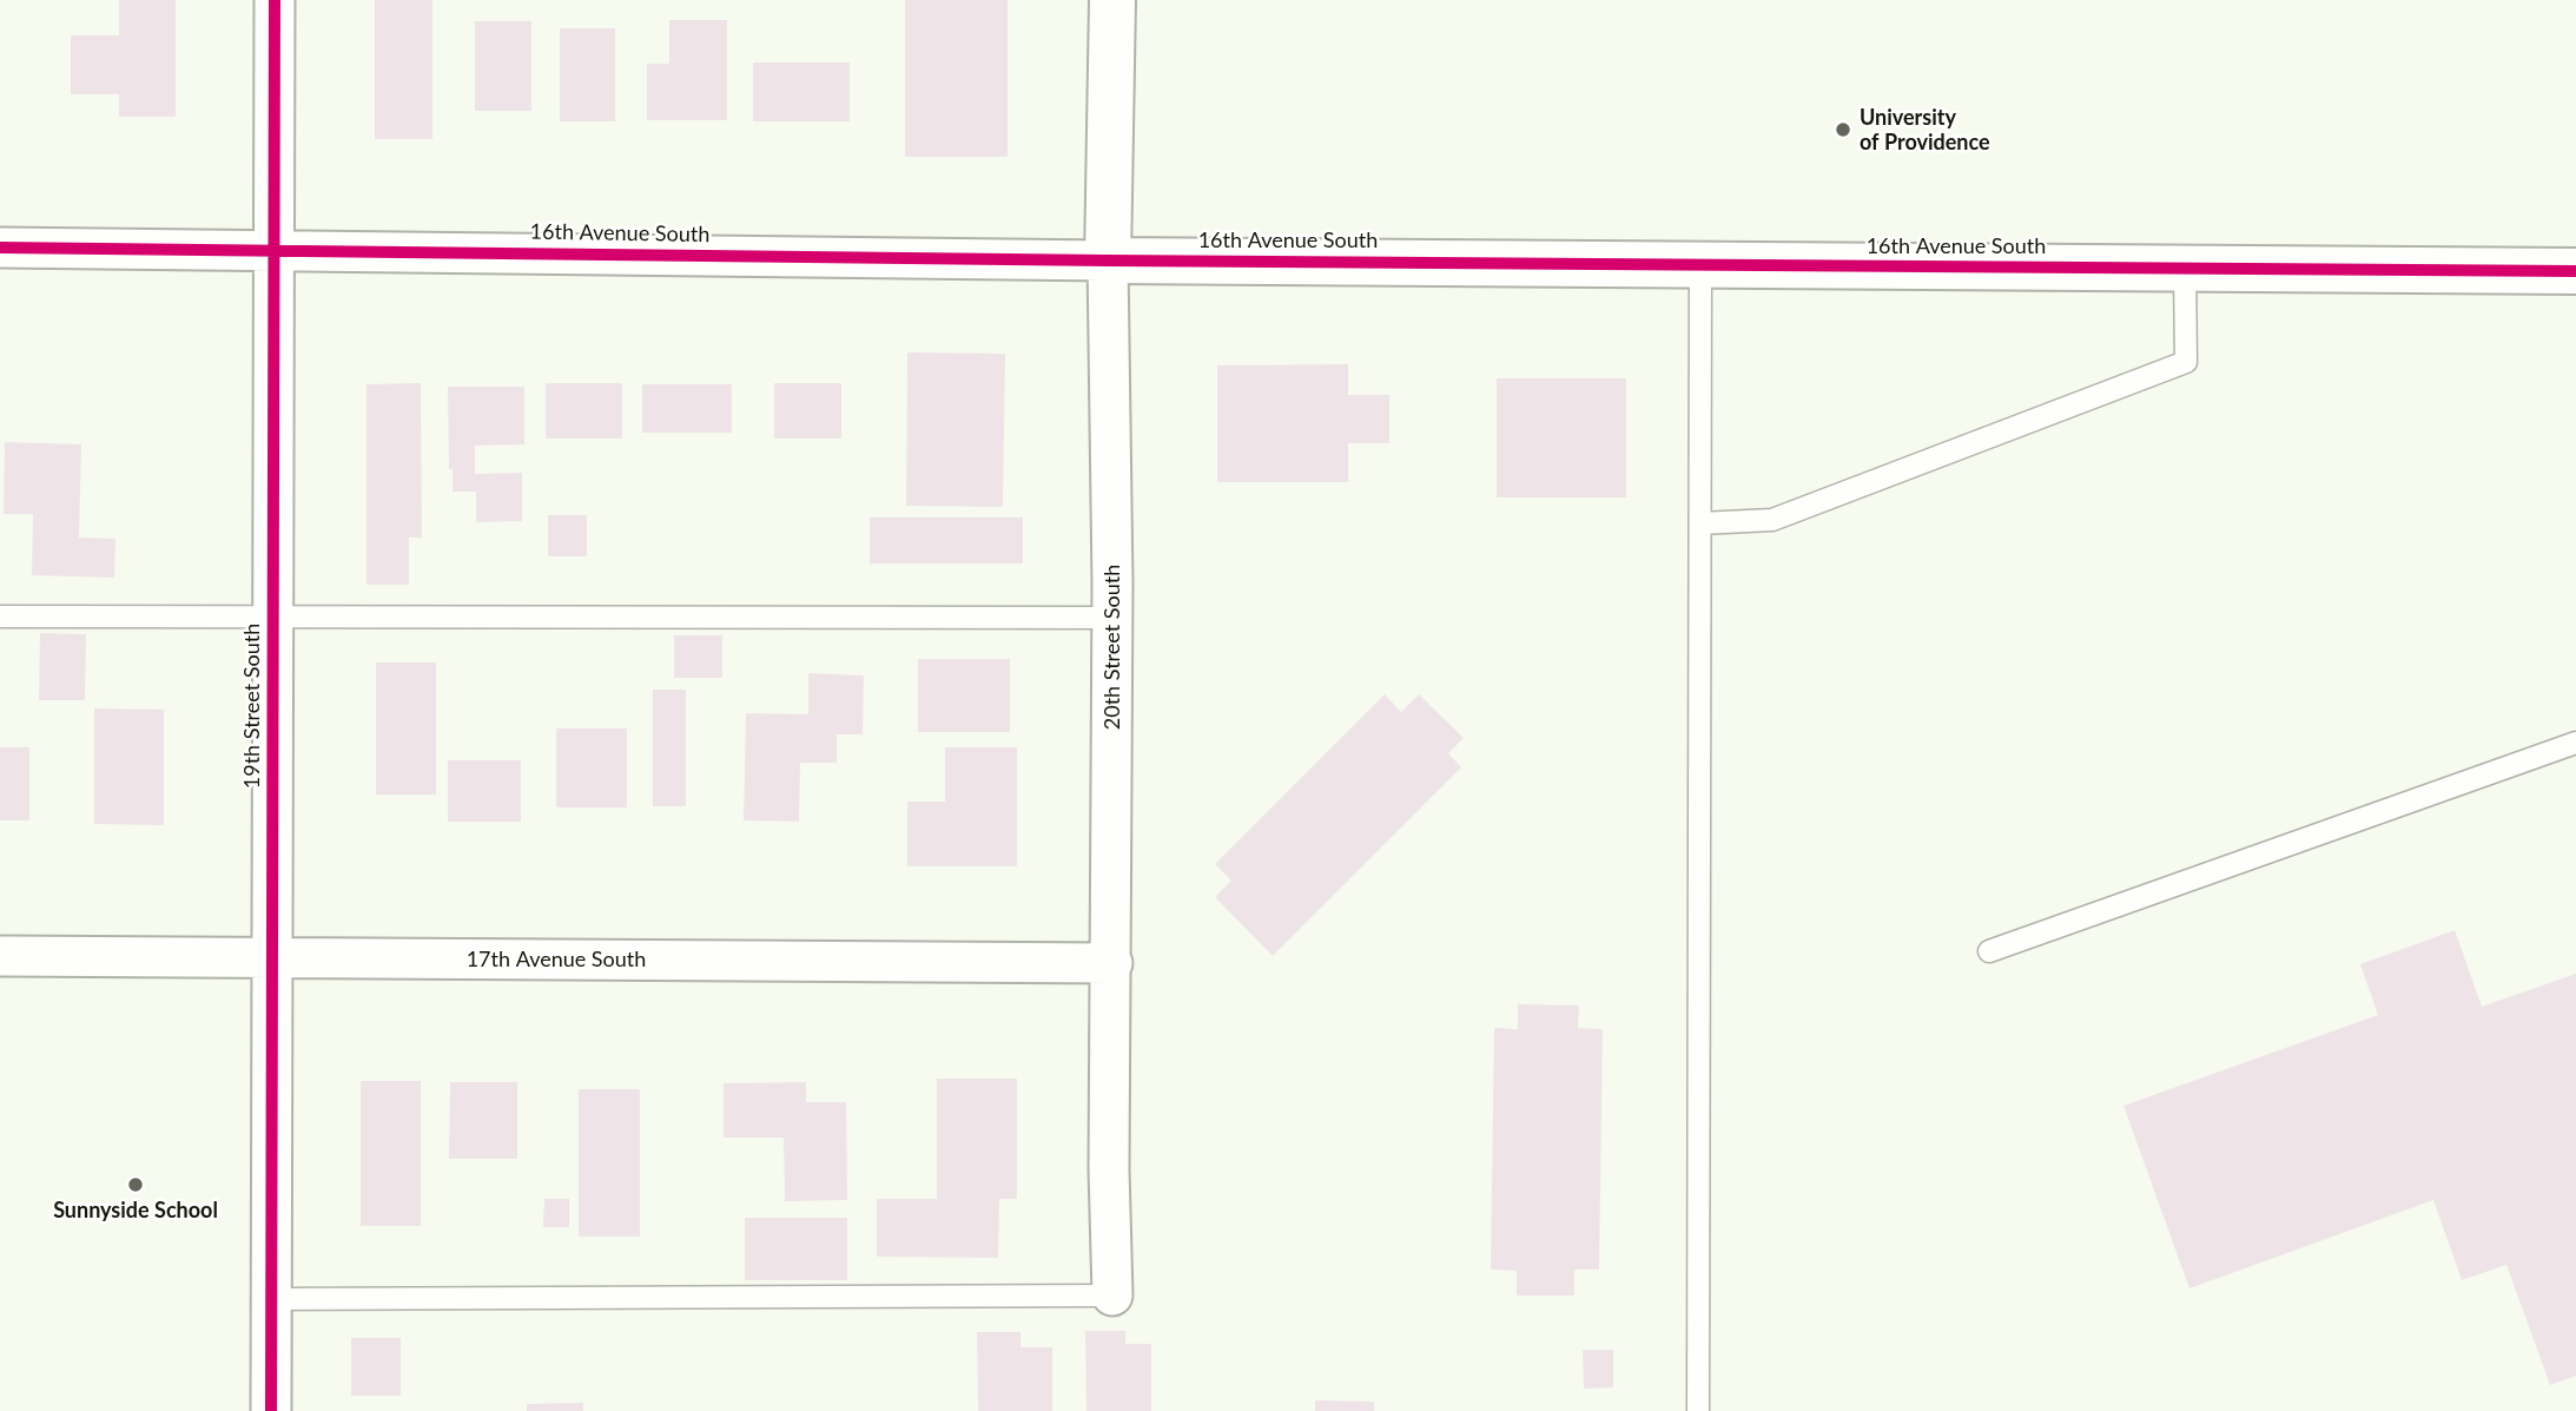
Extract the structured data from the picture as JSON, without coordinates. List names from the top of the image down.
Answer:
{
  "streets": {
    "street": [
      "16th Avenue South",
      "20th Street South",
      "19th Street South",
      "17th Avenue South"
    ]
  },
  "crossings": [
    ["16th Avenue South", "20th Street South"],
    ["16th Avenue South", "19th Street South"],
    ["20th Street South", "17th Avenue South"],
    ["19th Street South", "17th Avenue South"]
  ],
  "places": ["University of Providence", "Sunnyside School"]
}
